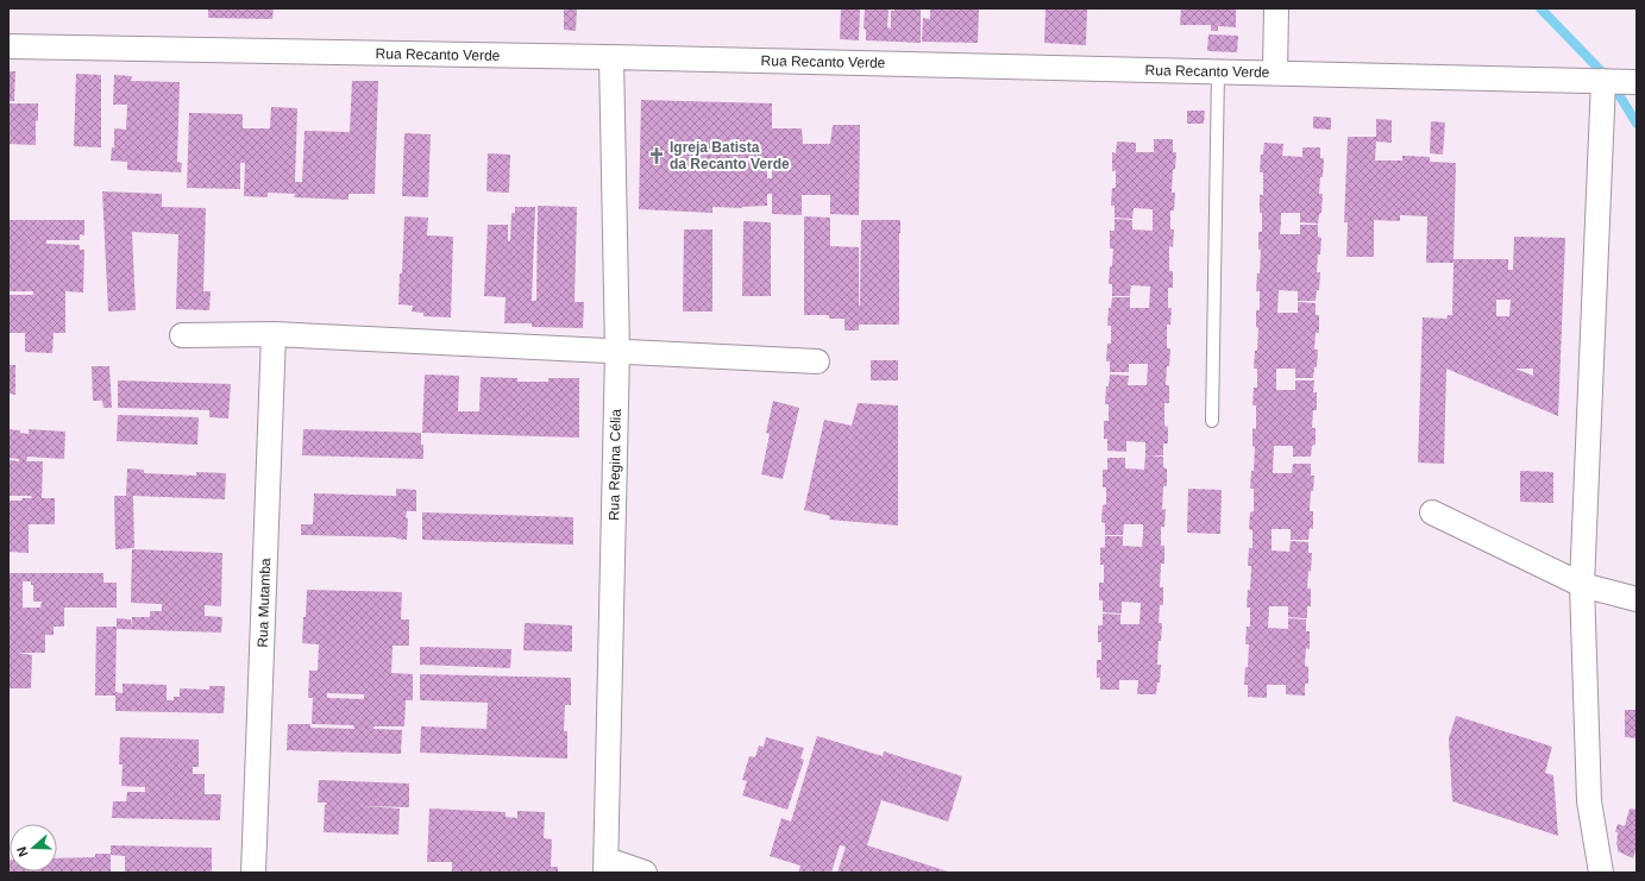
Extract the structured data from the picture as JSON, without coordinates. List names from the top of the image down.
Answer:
{
  "streets": {
    "street": ["Rua Recanto Verde", "Rua Regina Célia", "Rua Mutamba"]
  },
  "crossings": [
    ["Rua Recanto Verde", "Rua Regina Célia"]
  ],
  "places": {
    "church": ["Igreja Batista da Recanto Verde"]
  },
  "north": "left"
}
